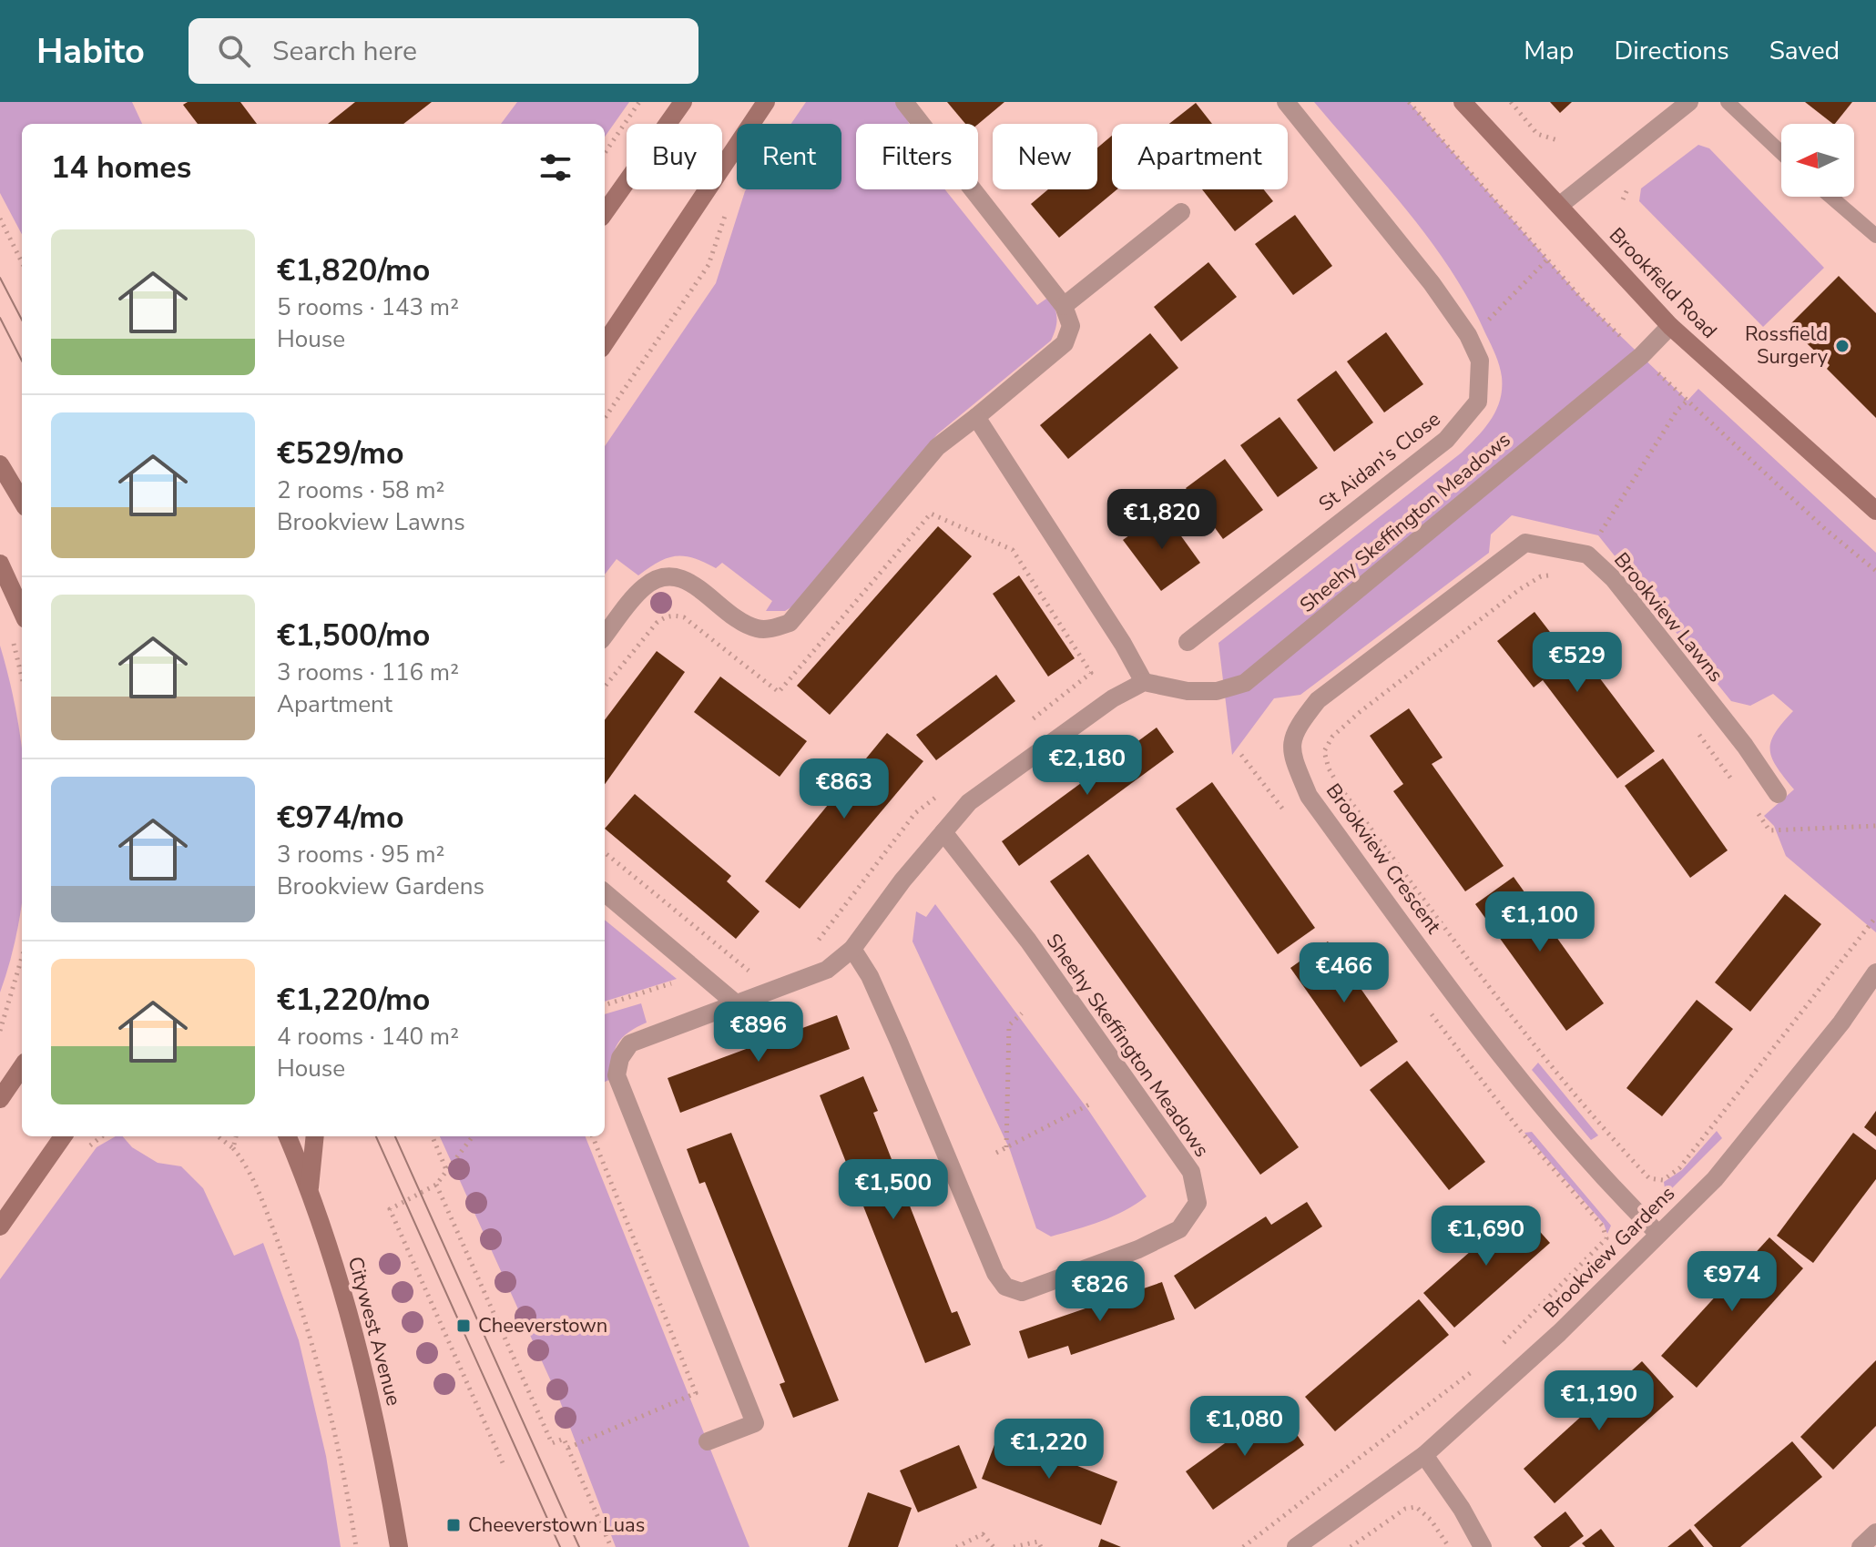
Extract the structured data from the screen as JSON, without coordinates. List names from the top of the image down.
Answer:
{
  "streets": {
    "main road": ["Brookfield Road", "Citywest Avenue"],
    "street": [
      "St Aidan's Close",
      "Sheehy Skeffington Meadows",
      "Brookview Lawns",
      "Brookview Crescent",
      "Brookview Gardens"
    ]
  },
  "crossings": [
    ["Brookfield Road", "Sheehy Skeffington Meadows"],
    ["Brookview Lawns", "Brookview Crescent"],
    ["Brookview Crescent", "Brookview Gardens"]
  ],
  "places": {
    "other": ["Rossfield Surgery"],
    "transit": ["Cheeverstown", "Cheeverstown Luas"]
  },
  "north": "left",
  "page": {
    "header": "Habito",
    "search": "Search here",
    "nav": ["Map", "Directions", "Saved"],
    "chip": [
      "Buy",
      "Rent",
      "Filters",
      "New",
      "Apartment"
    ],
    "heading": "14 homes",
    "list": [
      {
        "name": "€1,820/mo",
        "note": "5 rooms · 143 m² · House"
      },
      {
        "name": "€529/mo",
        "note": "2 rooms · 58 m² · Brookview Lawns"
      },
      {
        "name": "€1,500/mo",
        "note": "3 rooms · 116 m² · Apartment"
      },
      {
        "name": "€974/mo",
        "note": "3 rooms · 95 m² · Brookview Gardens"
      },
      {
        "name": "€1,220/mo",
        "note": "4 rooms · 140 m² · House"
      }
    ],
    "price": [
      "€1,820",
      "€529",
      "€2,180",
      "€863",
      "€1,100",
      "€466",
      "€896",
      "€1,500",
      "€1,690",
      "€974",
      "€826",
      "€1,190",
      "€1,080",
      "€1,220"
    ]
  }
}
